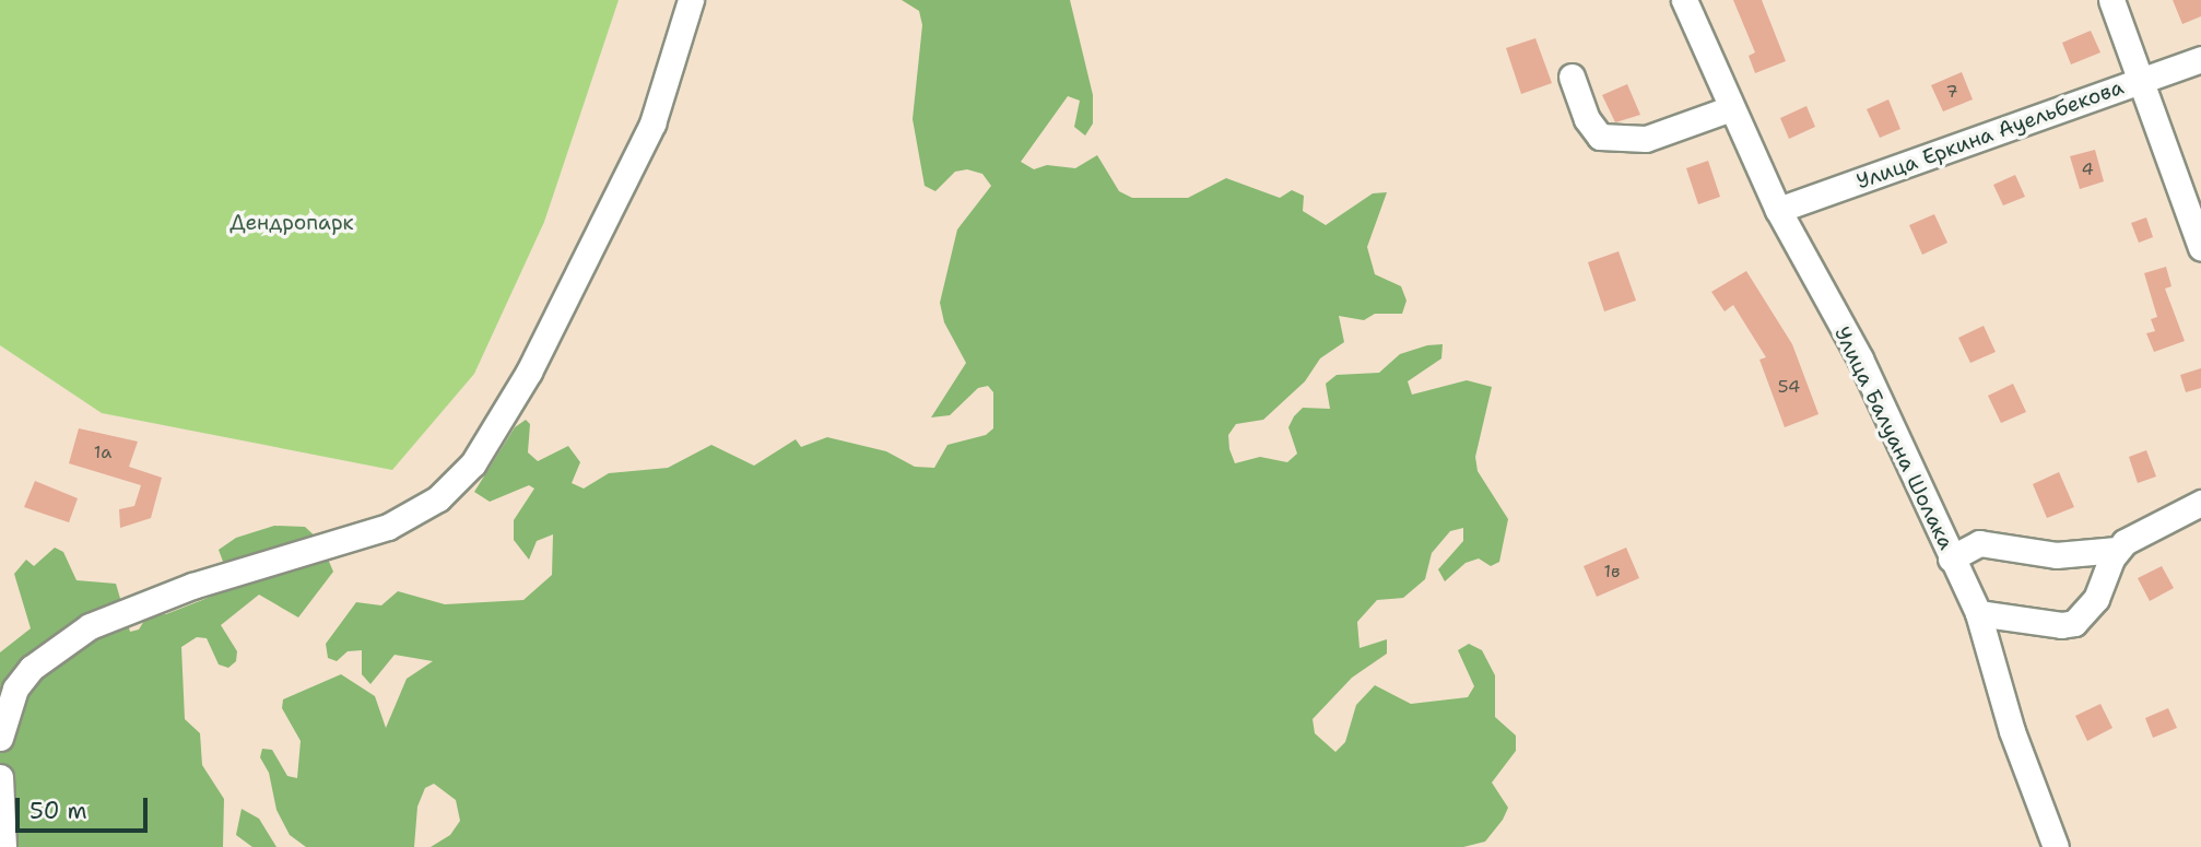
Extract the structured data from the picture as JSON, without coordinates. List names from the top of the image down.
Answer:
{
  "streets": {
    "street": ["Улица Еркина Ауельбекова", "Улица Балуана Шолака"]
  },
  "crossings": [
    ["Улица Еркина Ауельбекова", "Улица Балуана Шолака"]
  ],
  "parks": ["Дендропарк"],
  "house_numbers": [
    "7",
    "4",
    "54",
    "1а",
    "1в"
  ],
  "scale_bar": "50 m"
}
